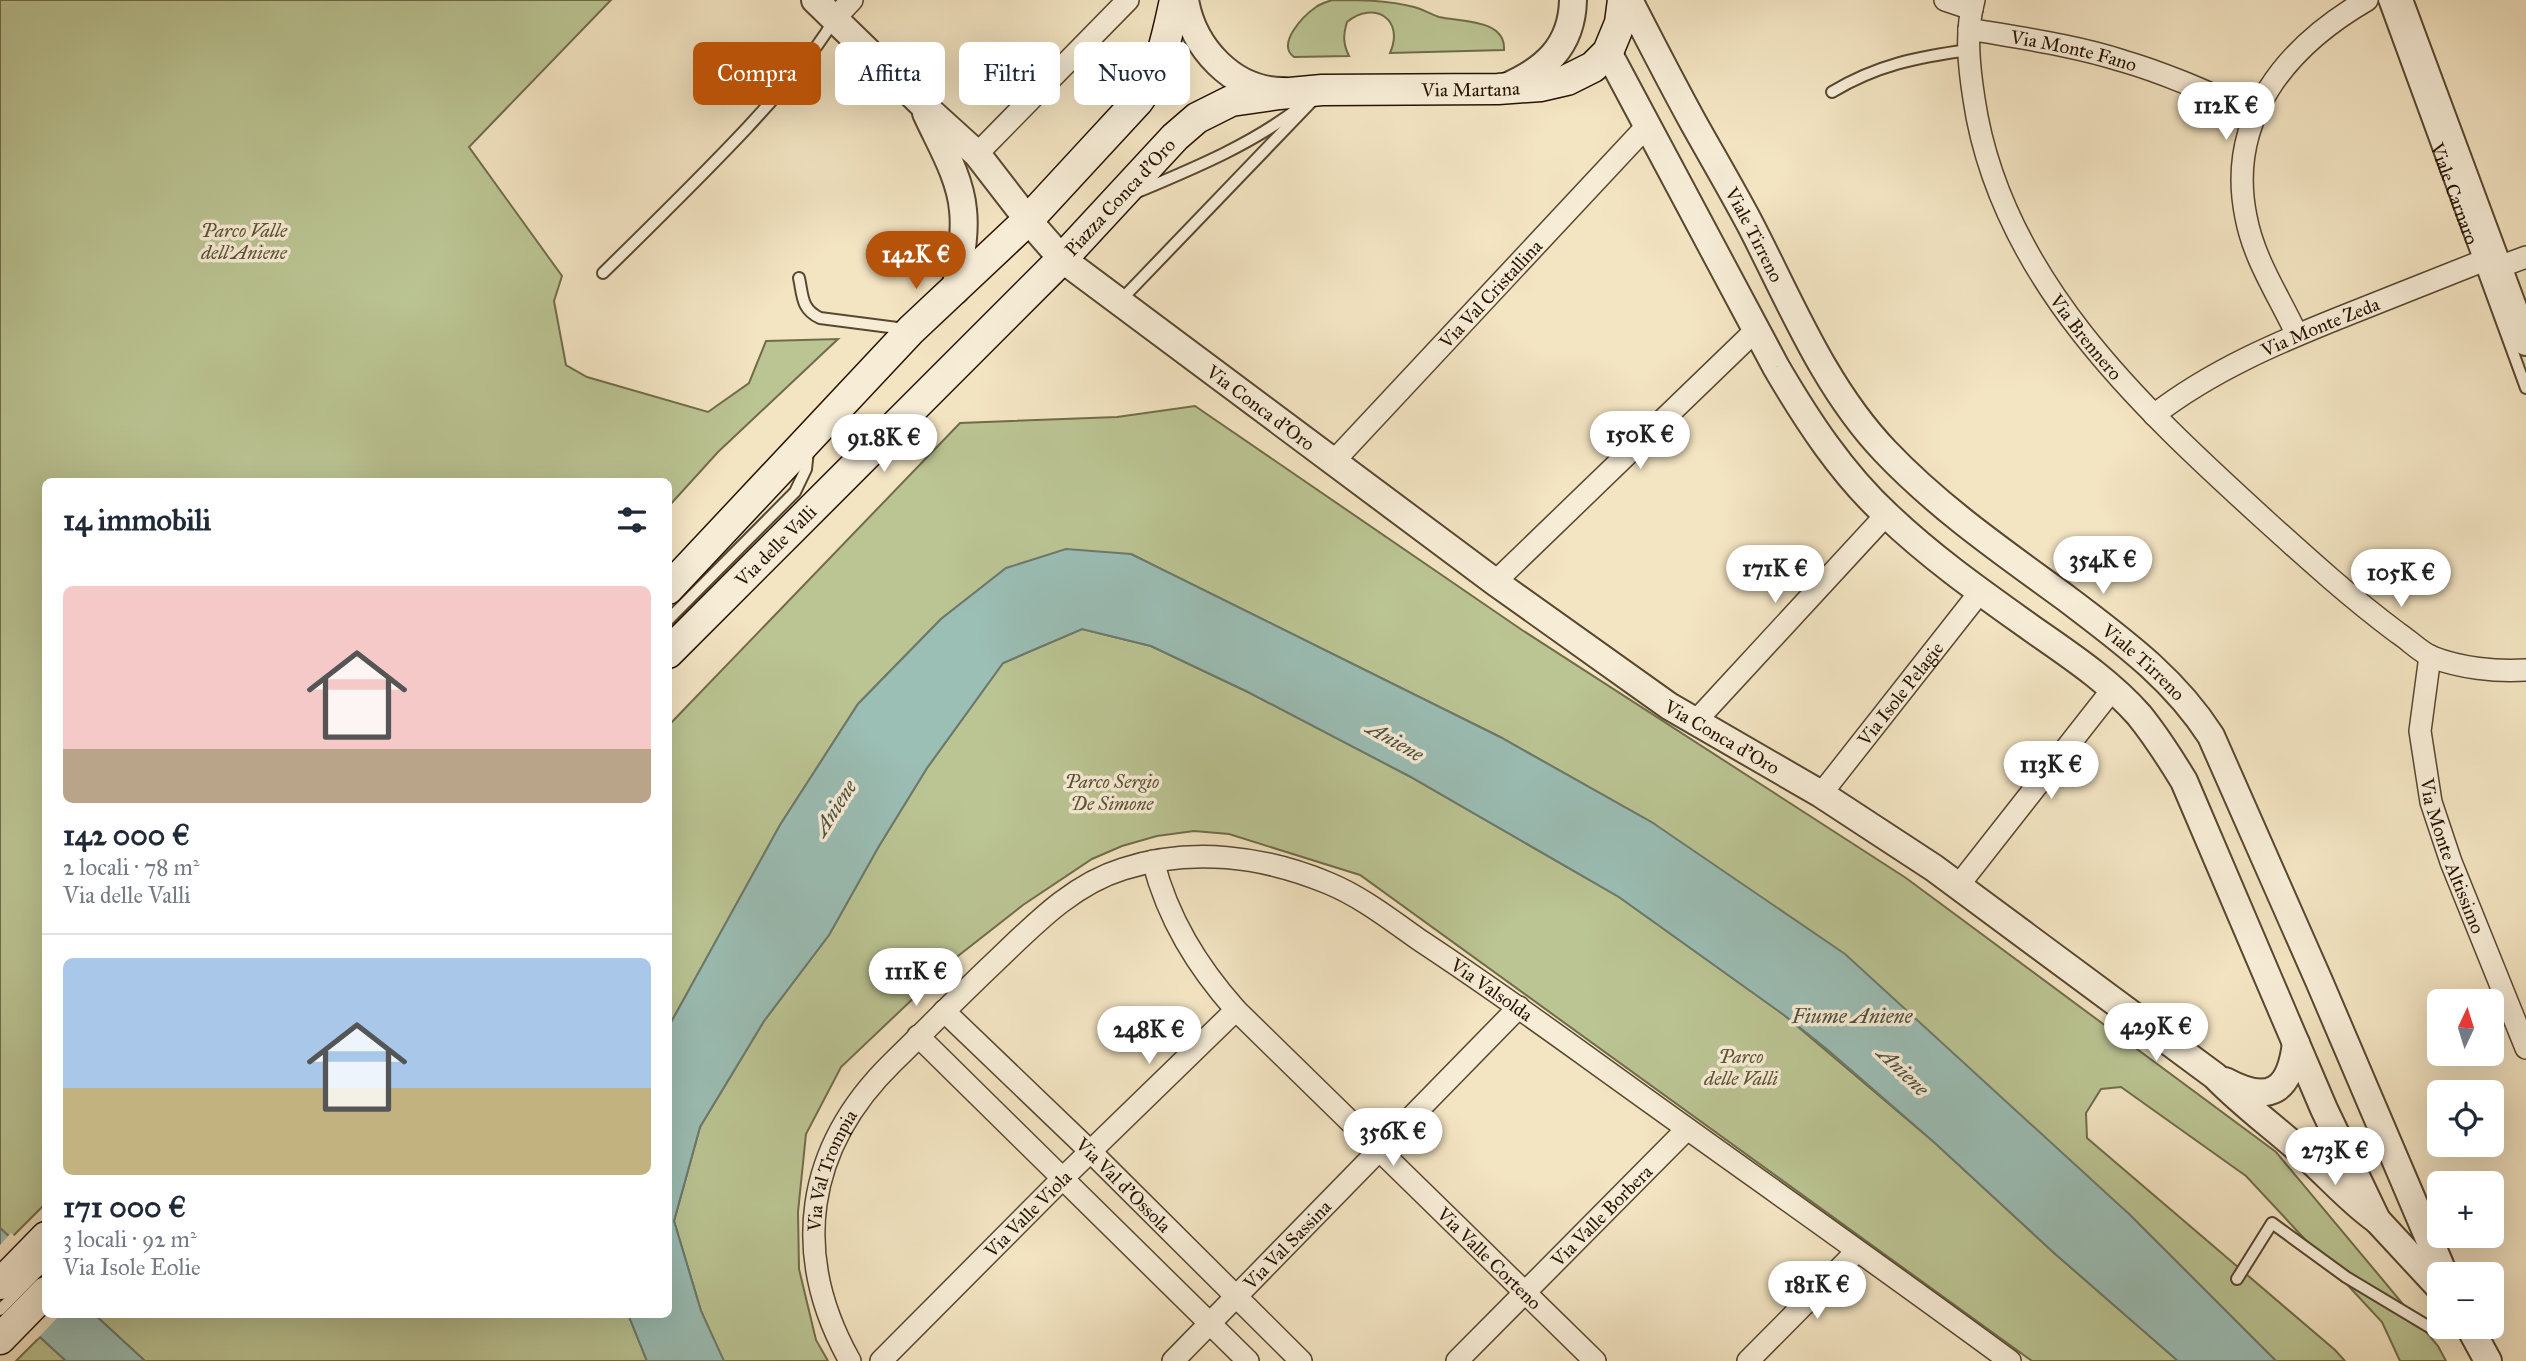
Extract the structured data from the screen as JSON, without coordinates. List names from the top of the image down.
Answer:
{
  "streets": {
    "main road": ["Via Martana", "Piazza Conca d'Oro", "Via delle Valli"],
    "street": [
      "Via Monte Fano",
      "Viale Carnaro",
      "Viale Tirreno",
      "Via Val Cristallina",
      "Via Monte Zeda",
      "Via Brennero",
      "Via Conca d'Oro",
      "Via Isole Pelagie",
      "Via Monte Altissimo",
      "Via Valsolda",
      "Via Val Trompia",
      "Via Val d'Ossola",
      "Via Valle Viola",
      "Via Valle Borbera",
      "Via Val Sassina",
      "Via Valle Corteno"
    ]
  },
  "crossings": [
    ["Via Monte Fano", "Via Brennero"],
    ["Via Martana", "Piazza Conca d'Oro"],
    ["Viale Carnaro", "Via Monte Zeda"],
    ["Piazza Conca d'Oro", "Via Conca d'Oro"],
    ["Piazza Conca d'Oro", "Via delle Valli"],
    ["Via Val Cristallina", "Via Conca d'Oro"],
    ["Via Monte Zeda", "Via Brennero"],
    ["Via Brennero", "Via Monte Altissimo"],
    ["Via Conca d'Oro", "Via delle Valli"],
    ["Via Conca d'Oro", "Via Isole Pelagie"],
    ["Via Valsolda", "Via Val Trompia"],
    ["Via Valsolda", "Via Val d'Ossola"],
    ["Via Valsolda", "Via Valle Borbera"],
    ["Via Valsolda", "Via Val Sassina"],
    ["Via Valsolda", "Via Valle Corteno"],
    ["Via Val Trompia", "Via Val d'Ossola"],
    ["Via Val d'Ossola", "Via Valle Viola"],
    ["Via Val d'Ossola", "Via Val Sassina"],
    ["Via Valle Viola", "Via Valle Corteno"],
    ["Via Valle Borbera", "Via Valle Corteno"],
    ["Via Val Sassina", "Via Valle Corteno"]
  ],
  "water": ["Aniene", "Fiume Aniene"],
  "parks": ["Parco Valle dell'Aniene", "Parco Sergio De Simone", "Parco delle Valli"],
  "north": "top",
  "page": {
    "chip": [
      "Compra",
      "Affitta",
      "Filtri",
      "Nuovo"
    ],
    "price": [
      "112K €",
      "142K €",
      "150K €",
      "91.8K €",
      "354K €",
      "171K €",
      "105K €",
      "113K €",
      "111K €",
      "429K €",
      "248K €",
      "356K €",
      "273K €",
      "181K €"
    ],
    "heading": "14 immobili",
    "list": [
      {
        "name": "142 000 €",
        "note": "2 locali · 78 m² · Via delle Valli"
      },
      {
        "name": "171 000 €",
        "note": "3 locali · 92 m² · Via Isole Eolie"
      }
    ],
    "map_buttons": ["+", "−"]
  }
}
